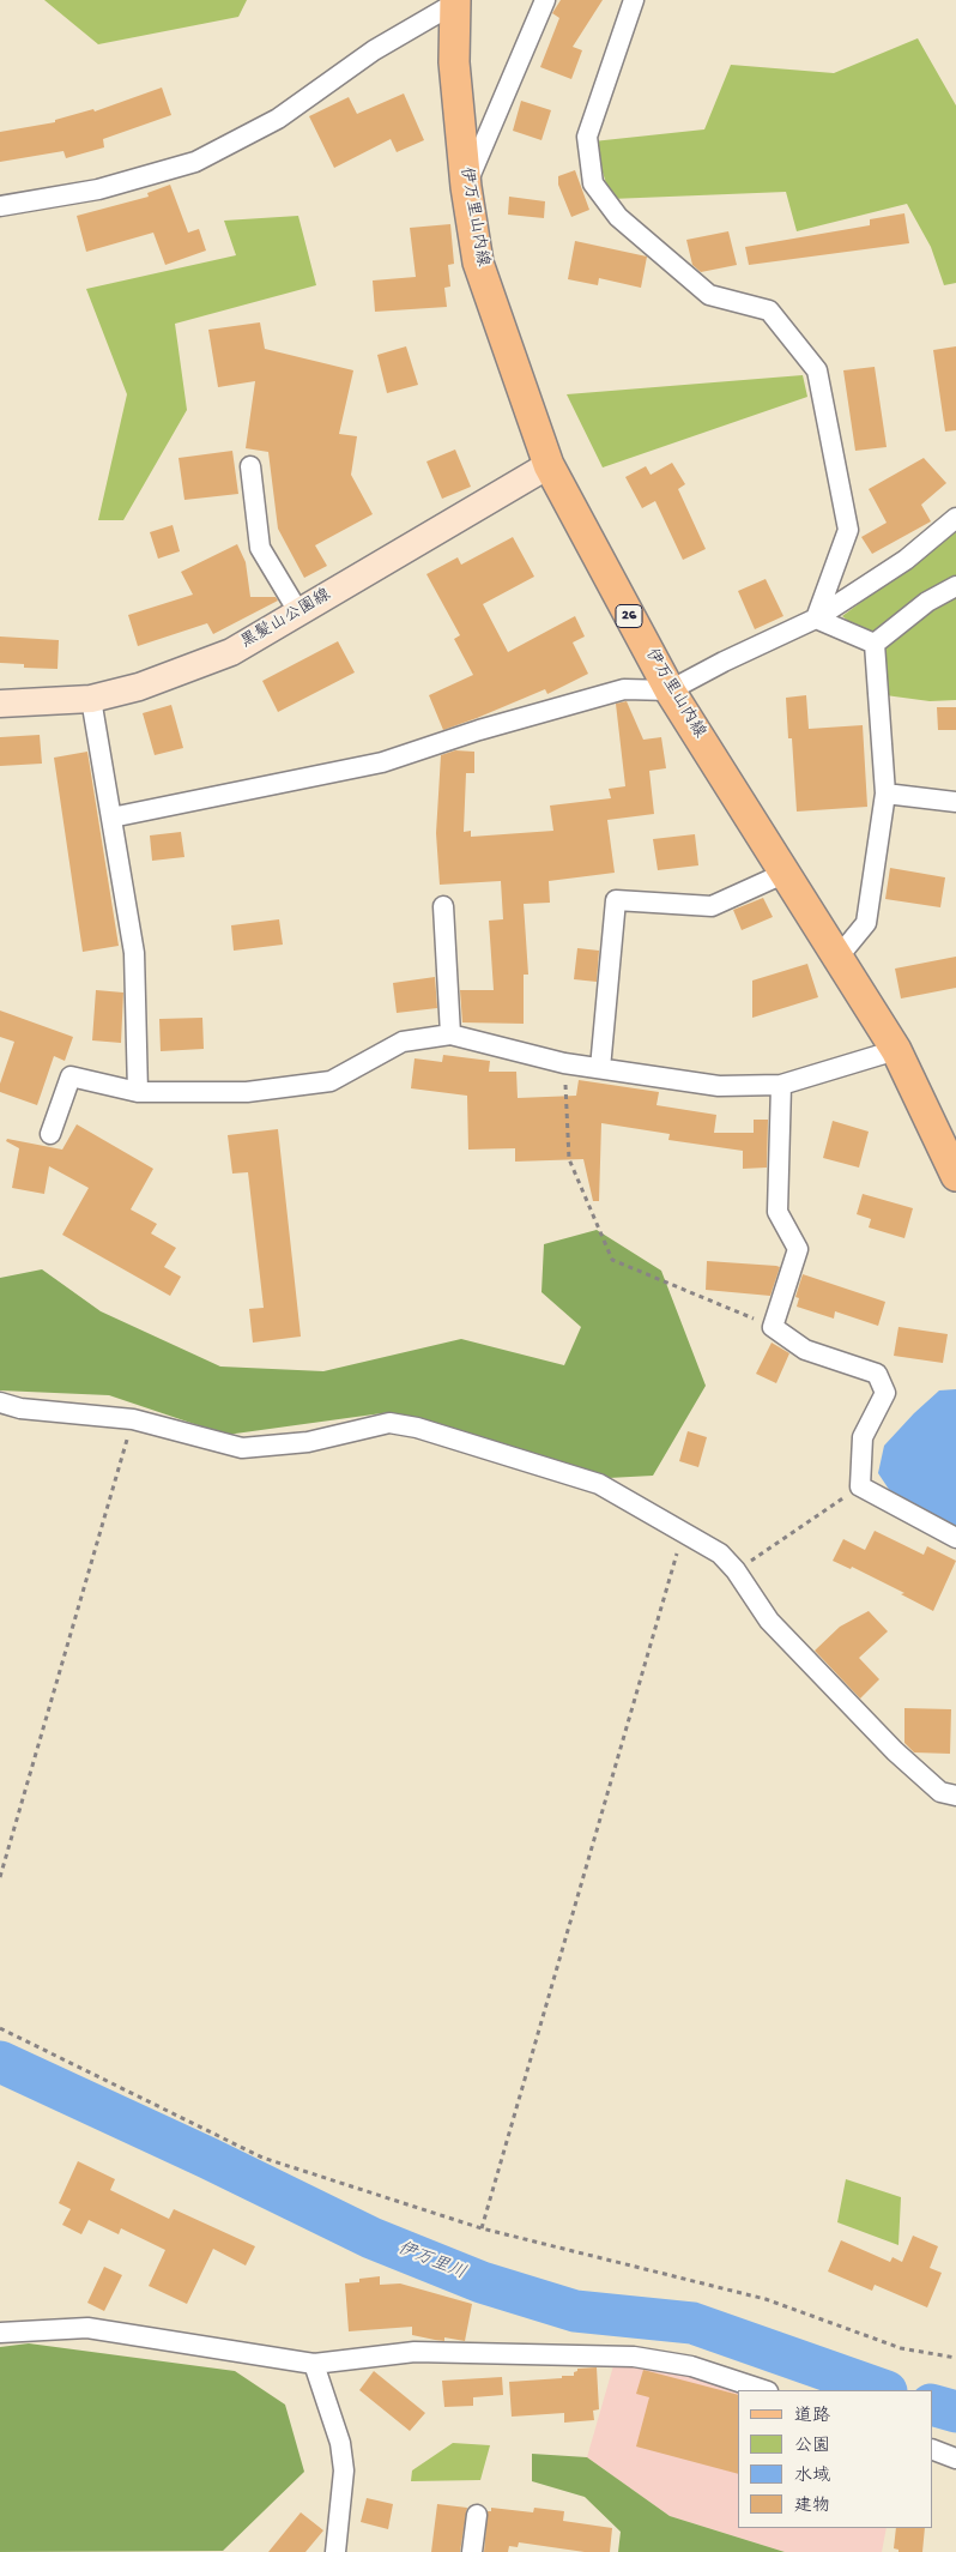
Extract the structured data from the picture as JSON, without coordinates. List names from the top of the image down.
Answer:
{
  "streets": {
    "main road": ["伊万里山内線", "26", "黒髪山公園線"]
  },
  "crossings": [
    ["伊万里山内線", "黒髪山公園線"]
  ],
  "water": ["伊万里川"],
  "legend": [
    "道路",
    "公園",
    "水域",
    "建物"
  ]
}
